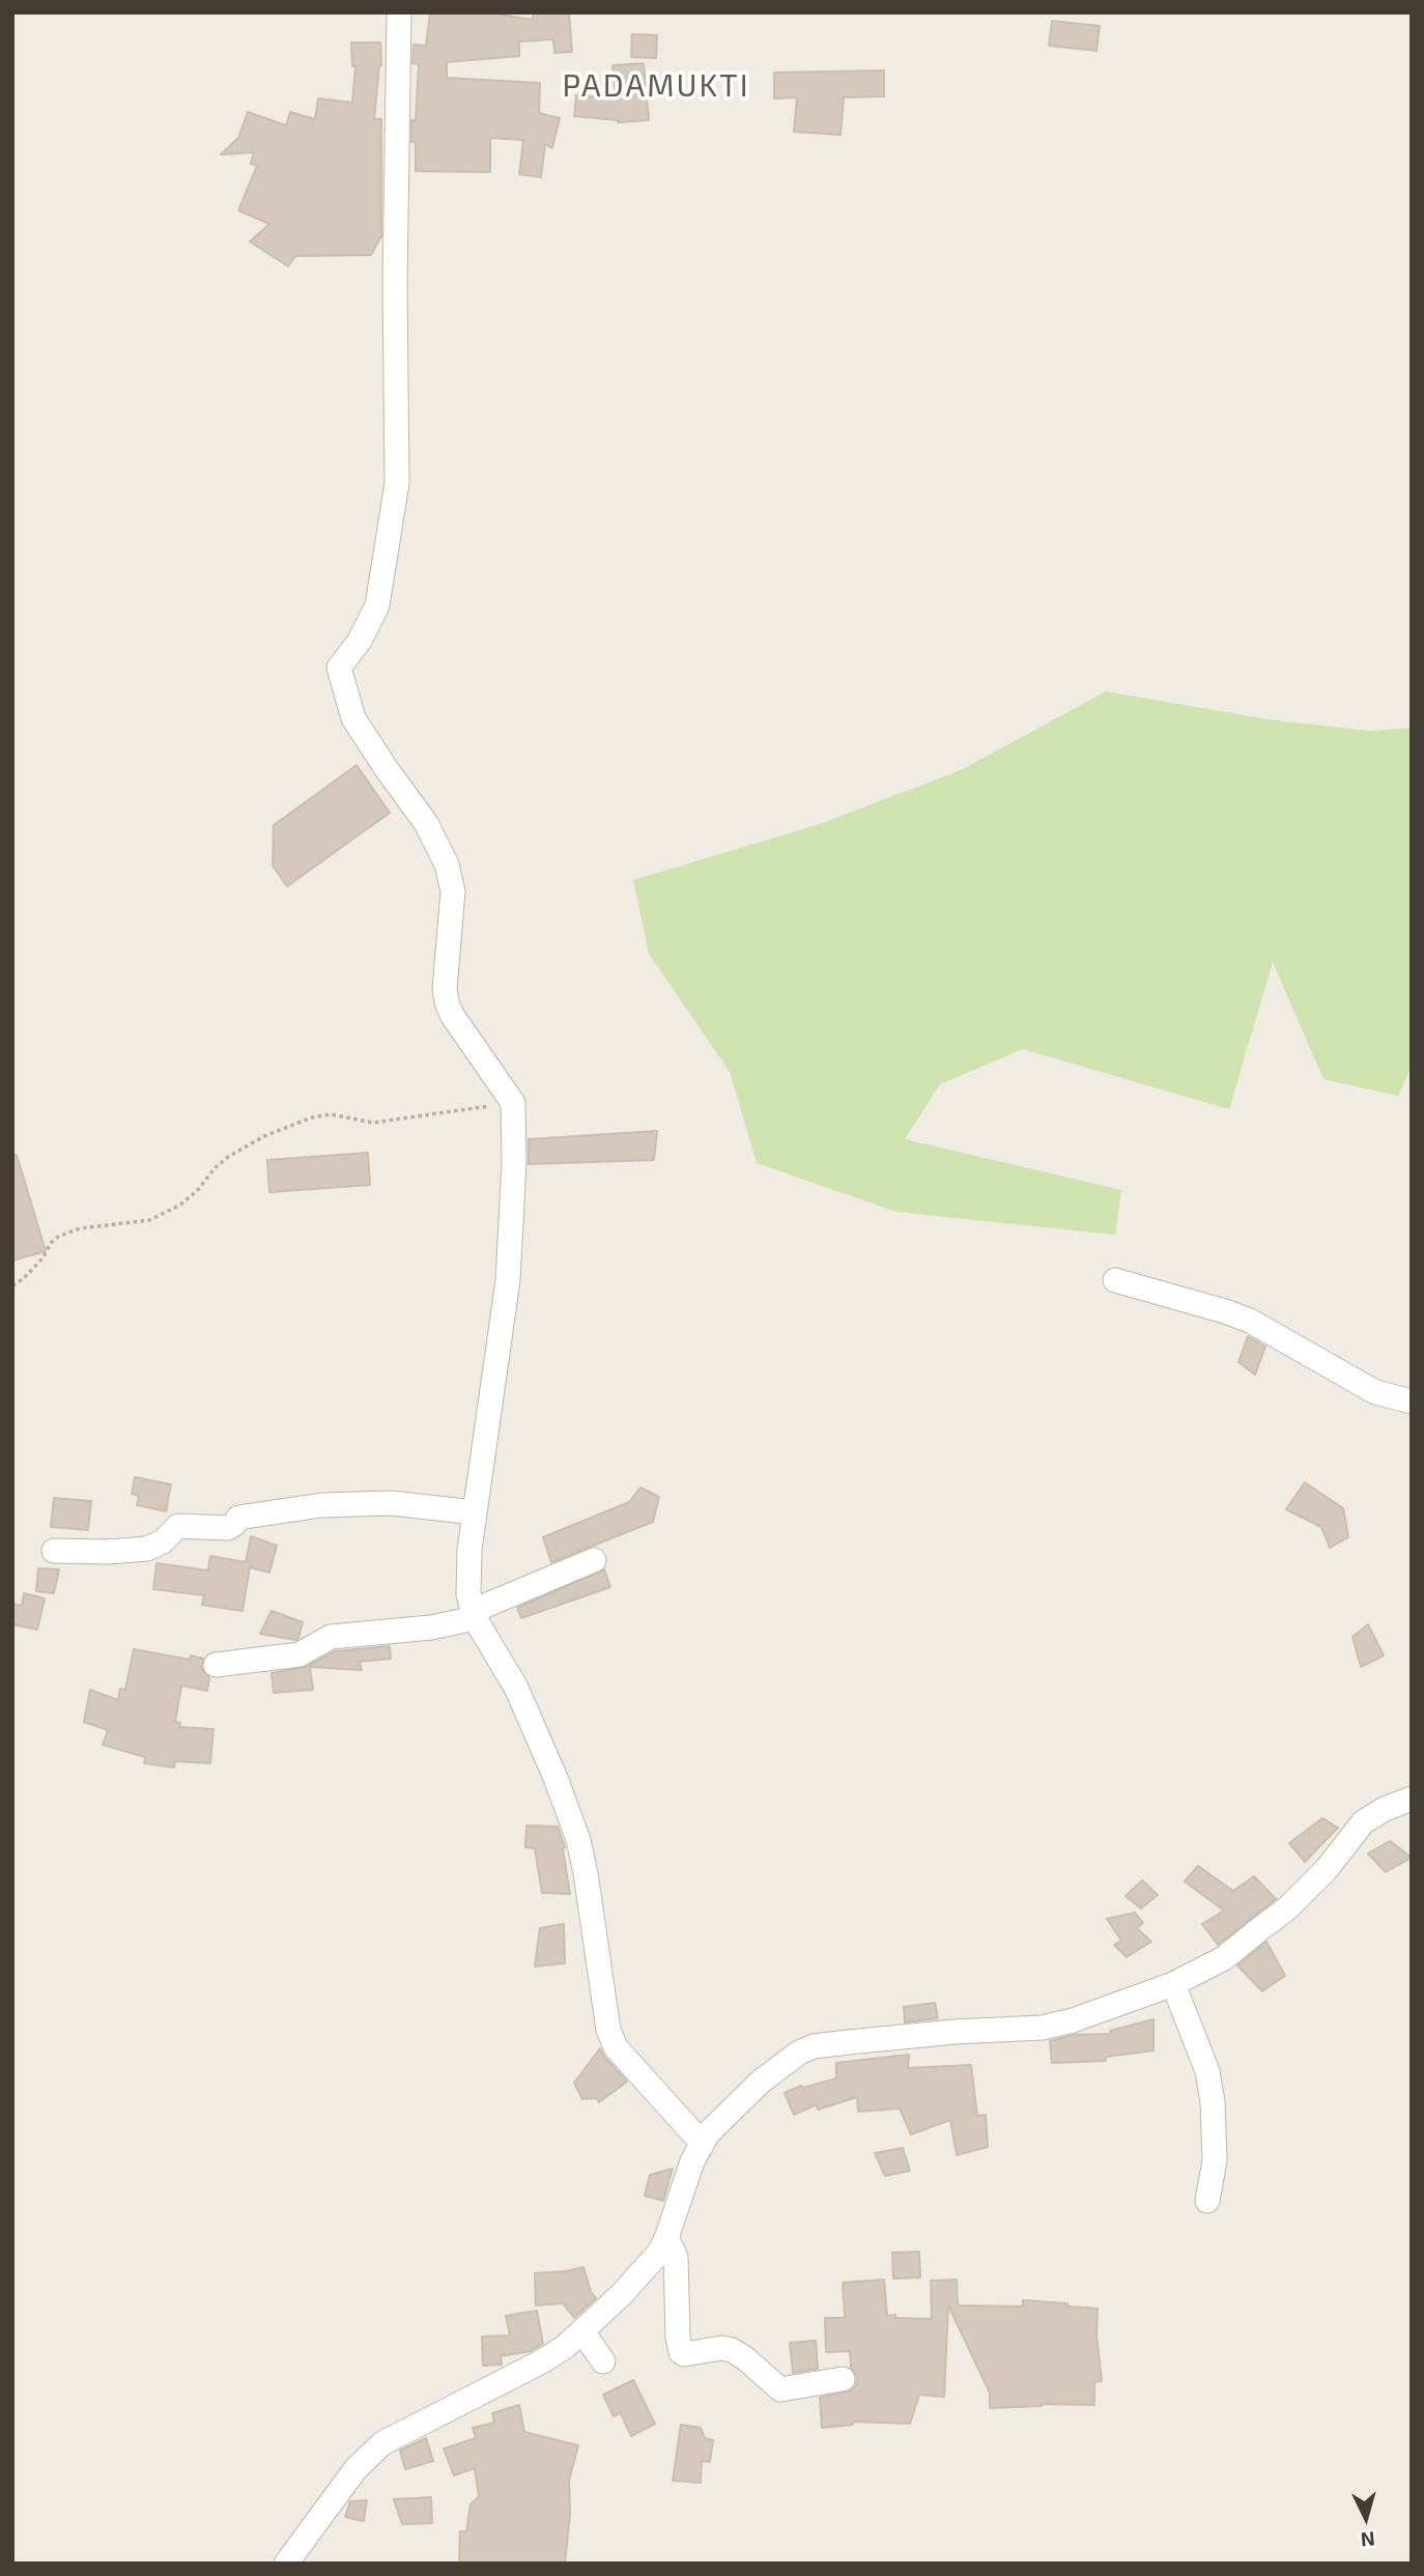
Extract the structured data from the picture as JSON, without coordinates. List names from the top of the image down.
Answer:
{
  "districts": ["PADAMUKTI"],
  "north": "bottom"
}
